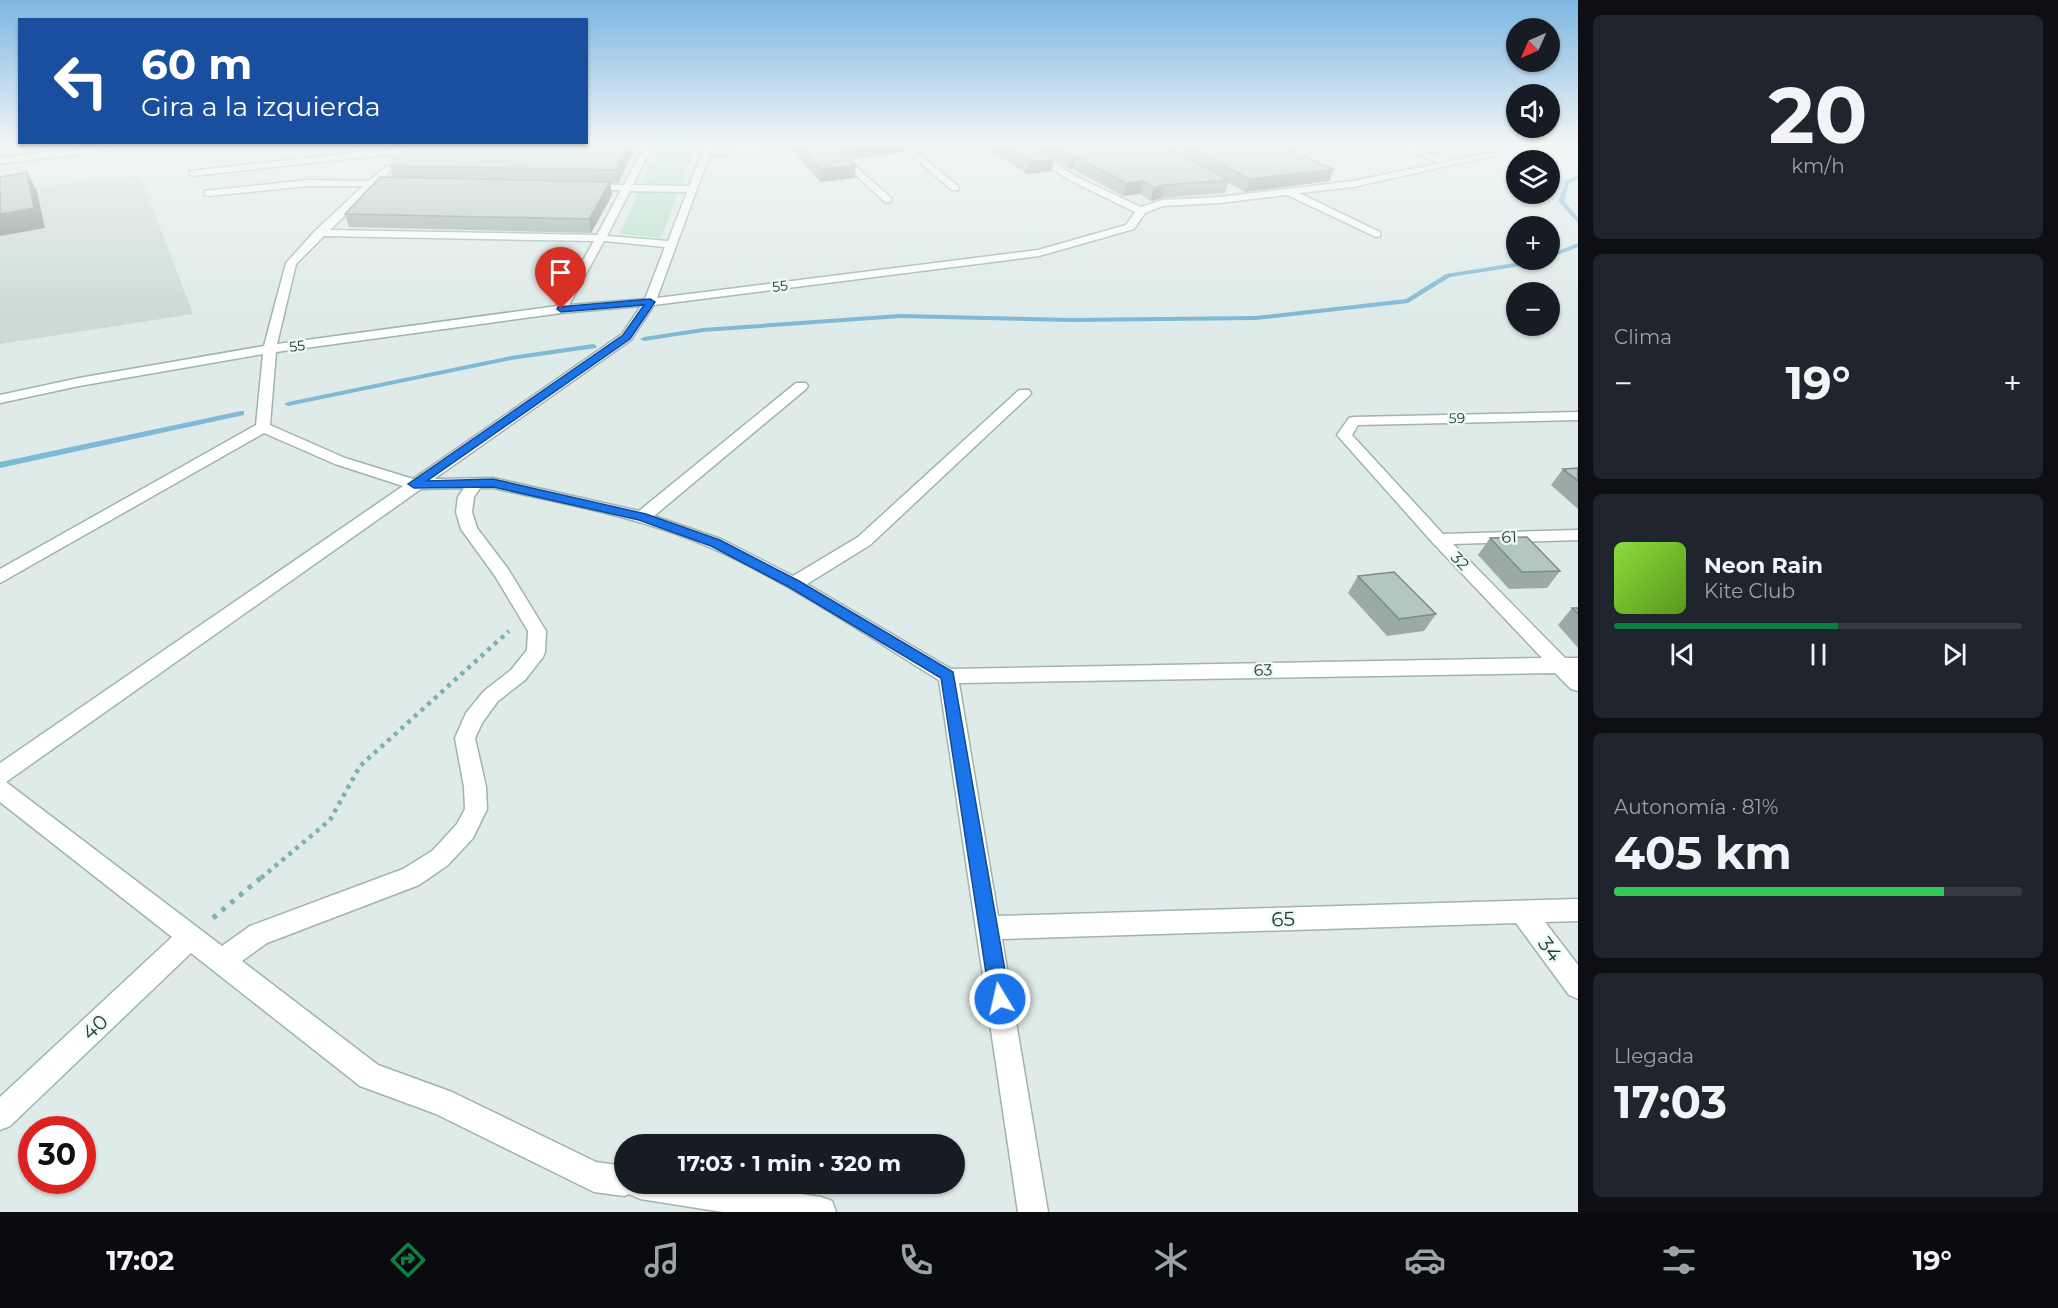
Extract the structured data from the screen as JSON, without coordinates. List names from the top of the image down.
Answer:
{
  "streets": {
    "street": [
      "55",
      "59",
      "61",
      "32",
      "63",
      "65",
      "34",
      "40"
    ]
  },
  "crossings": [
    ["59", "32"],
    ["61", "32"],
    ["32", "63"],
    ["65", "34"]
  ],
  "north": "bottom left",
  "page": {
    "tile": [
      ["20", "km/h"],
      "Clima",
      ["Autonomía · 81%", "405 km"],
      ["Llegada", "17:03"]
    ],
    "map_buttons": ["+", "−"],
    "turn": ["60 m", "Gira a la izquierda"],
    "heat": ["−", "19°", "+"],
    "song": ["Neon Rain", "Kite Club"],
    "limit": "30",
    "trip": "17:03 · 1 min · 320 m",
    "tabs": ["17:02", "19°"]
  }
}
